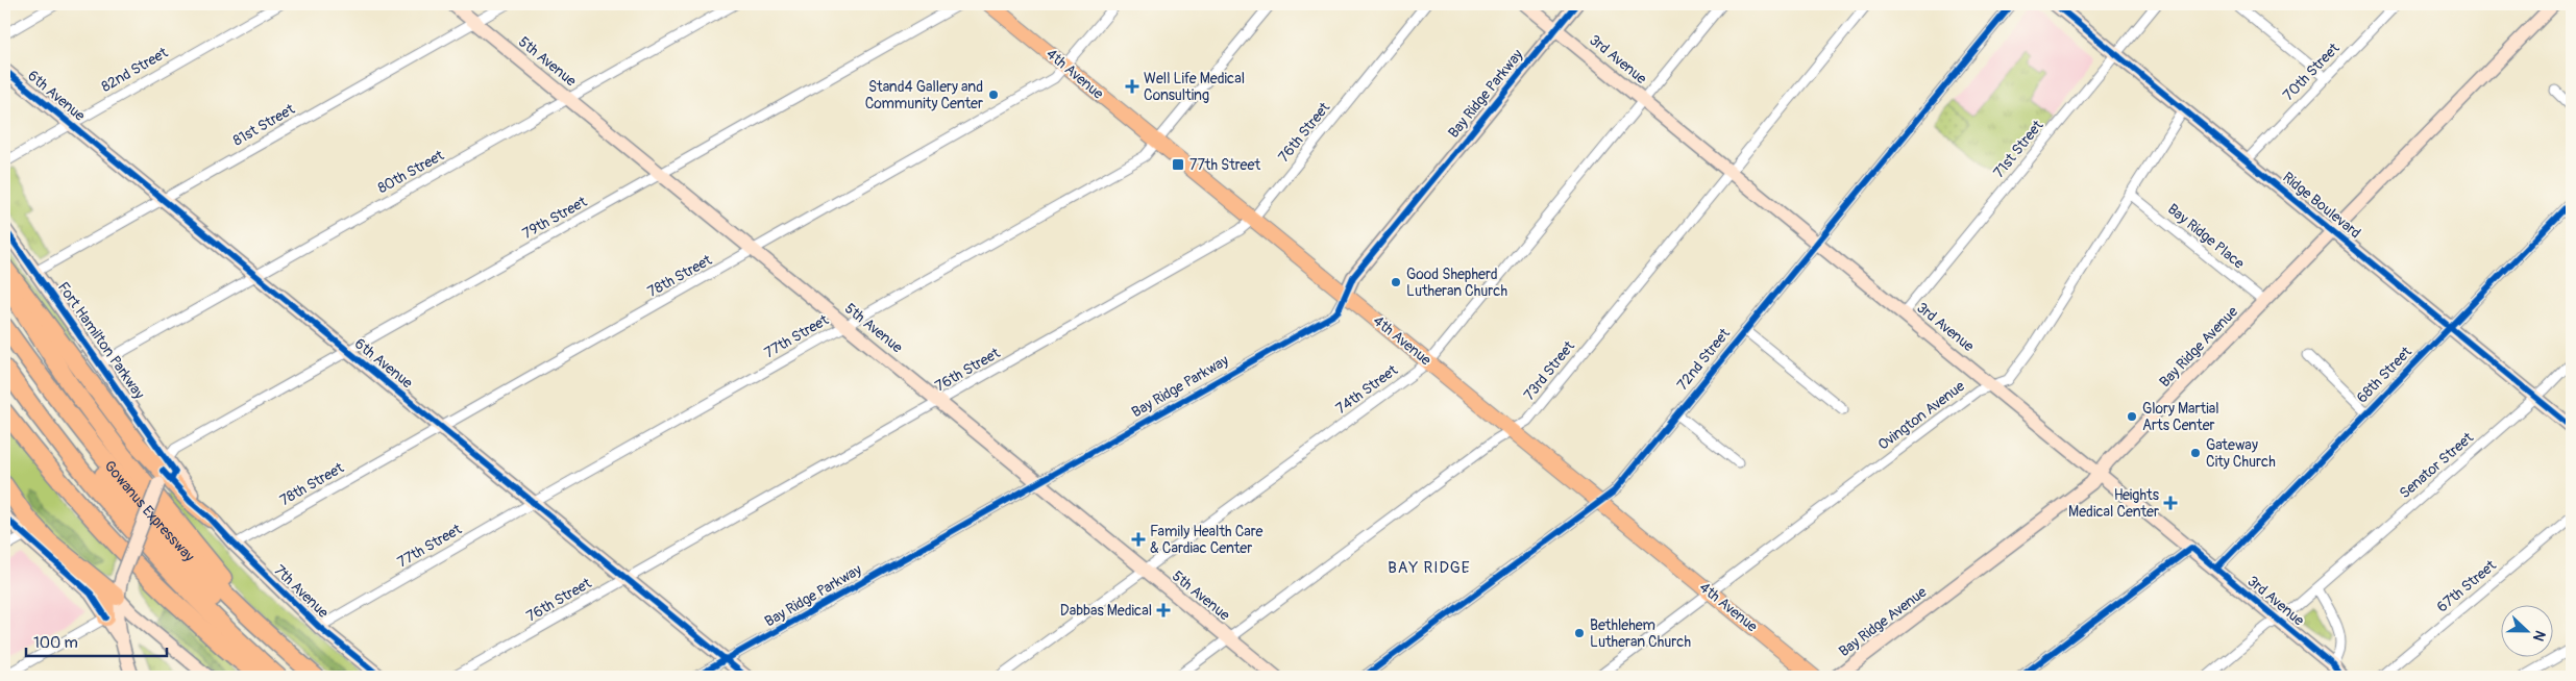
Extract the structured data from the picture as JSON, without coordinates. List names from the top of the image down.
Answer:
{
  "streets": {
    "highway": ["Gowanus Expressway"],
    "main road": ["4th Avenue"],
    "street": [
      "3rd Avenue",
      "5th Avenue",
      "82nd Street",
      "70th Street",
      "Bay Ridge Parkway",
      "6th Avenue",
      "81st Street",
      "76th Street",
      "71st Street",
      "80th Street",
      "Ridge Boulevard",
      "79th Street",
      "Bay Ridge Place",
      "78th Street",
      "77th Street",
      "Fort Hamilton Parkway",
      "Bay Ridge Avenue",
      "72nd Street",
      "73rd Street",
      "68th Street",
      "74th Street",
      "Ovington Avenue",
      "Senator Street",
      "67th Street",
      "7th Avenue"
    ]
  },
  "crossings": [
    ["3rd Avenue", "Bay Ridge Parkway"],
    ["3rd Avenue", "71st Street"],
    ["3rd Avenue", "Bay Ridge Avenue"],
    ["3rd Avenue", "72nd Street"],
    ["3rd Avenue", "73rd Street"],
    ["3rd Avenue", "68th Street"],
    ["3rd Avenue", "74th Street"],
    ["3rd Avenue", "Ovington Avenue"],
    ["3rd Avenue", "Senator Street"],
    ["5th Avenue", "Bay Ridge Parkway"],
    ["5th Avenue", "81st Street"],
    ["5th Avenue", "76th Street"],
    ["5th Avenue", "80th Street"],
    ["5th Avenue", "79th Street"],
    ["5th Avenue", "78th Street"],
    ["5th Avenue", "77th Street"],
    ["5th Avenue", "73rd Street"],
    ["5th Avenue", "74th Street"],
    ["82nd Street", "6th Avenue"],
    ["70th Street", "Ridge Boulevard"],
    ["4th Avenue", "Bay Ridge Parkway"],
    ["4th Avenue", "76th Street"],
    ["4th Avenue", "78th Street"],
    ["4th Avenue", "77th Street"],
    ["4th Avenue", "72nd Street"],
    ["4th Avenue", "73rd Street"],
    ["4th Avenue", "74th Street"],
    ["4th Avenue", "Ovington Avenue"],
    ["Bay Ridge Parkway", "6th Avenue"],
    ["6th Avenue", "81st Street"],
    ["6th Avenue", "76th Street"],
    ["6th Avenue", "80th Street"],
    ["6th Avenue", "79th Street"],
    ["6th Avenue", "78th Street"],
    ["6th Avenue", "77th Street"],
    ["81st Street", "Fort Hamilton Parkway"],
    ["71st Street", "Ridge Boulevard"],
    ["80th Street", "Fort Hamilton Parkway"],
    ["Ridge Boulevard", "Bay Ridge Avenue"],
    ["Ridge Boulevard", "68th Street"],
    ["Ridge Boulevard", "Ovington Avenue"],
    ["Ridge Boulevard", "Senator Street"],
    ["79th Street", "Fort Hamilton Parkway"],
    ["Bay Ridge Place", "Bay Ridge Avenue"],
    ["Bay Ridge Place", "Ovington Avenue"],
    ["78th Street", "7th Avenue"],
    ["77th Street", "7th Avenue"]
  ],
  "districts": ["BAY RIDGE"],
  "places": {
    "health": [
      "Well Life Medical Consulting",
      "Heights Medical Center",
      "Family Health Care & Cardiac Center",
      "Dabbas Medical"
    ],
    "other": [
      "Stand4 Gallery and Community Center",
      "Good Shepherd Lutheran Church",
      "Glory Martial Arts Center",
      "Gateway City Church",
      "Bethlehem Lutheran Church"
    ],
    "transit": ["77th Street"]
  },
  "scale_bar": "100 m",
  "north": "right"
}
